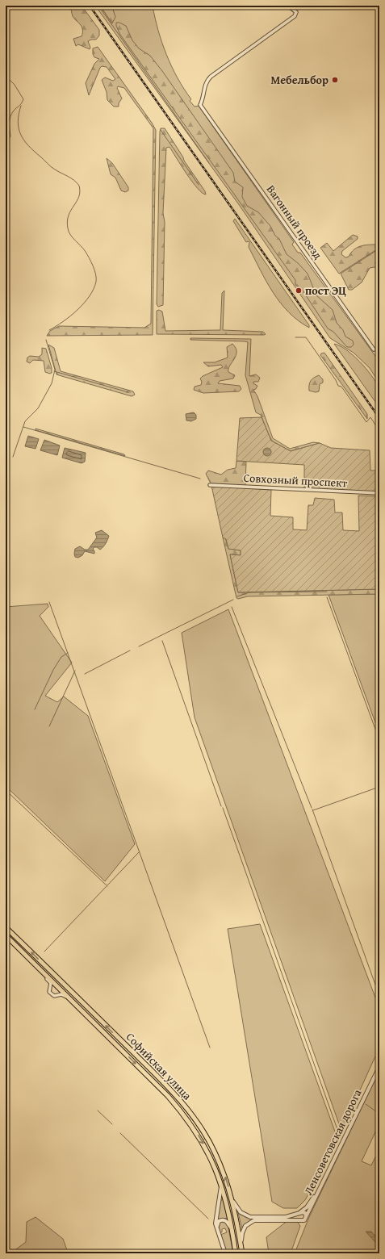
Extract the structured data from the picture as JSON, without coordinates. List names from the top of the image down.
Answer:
{
  "streets": {
    "main road": ["Софийская улица"],
    "street": ["Вагонный проезд", "Совхозный проспект", "Ленсоветовская дорога"]
  },
  "places": ["Мебельбор", "пост ЭЦ"]
}
